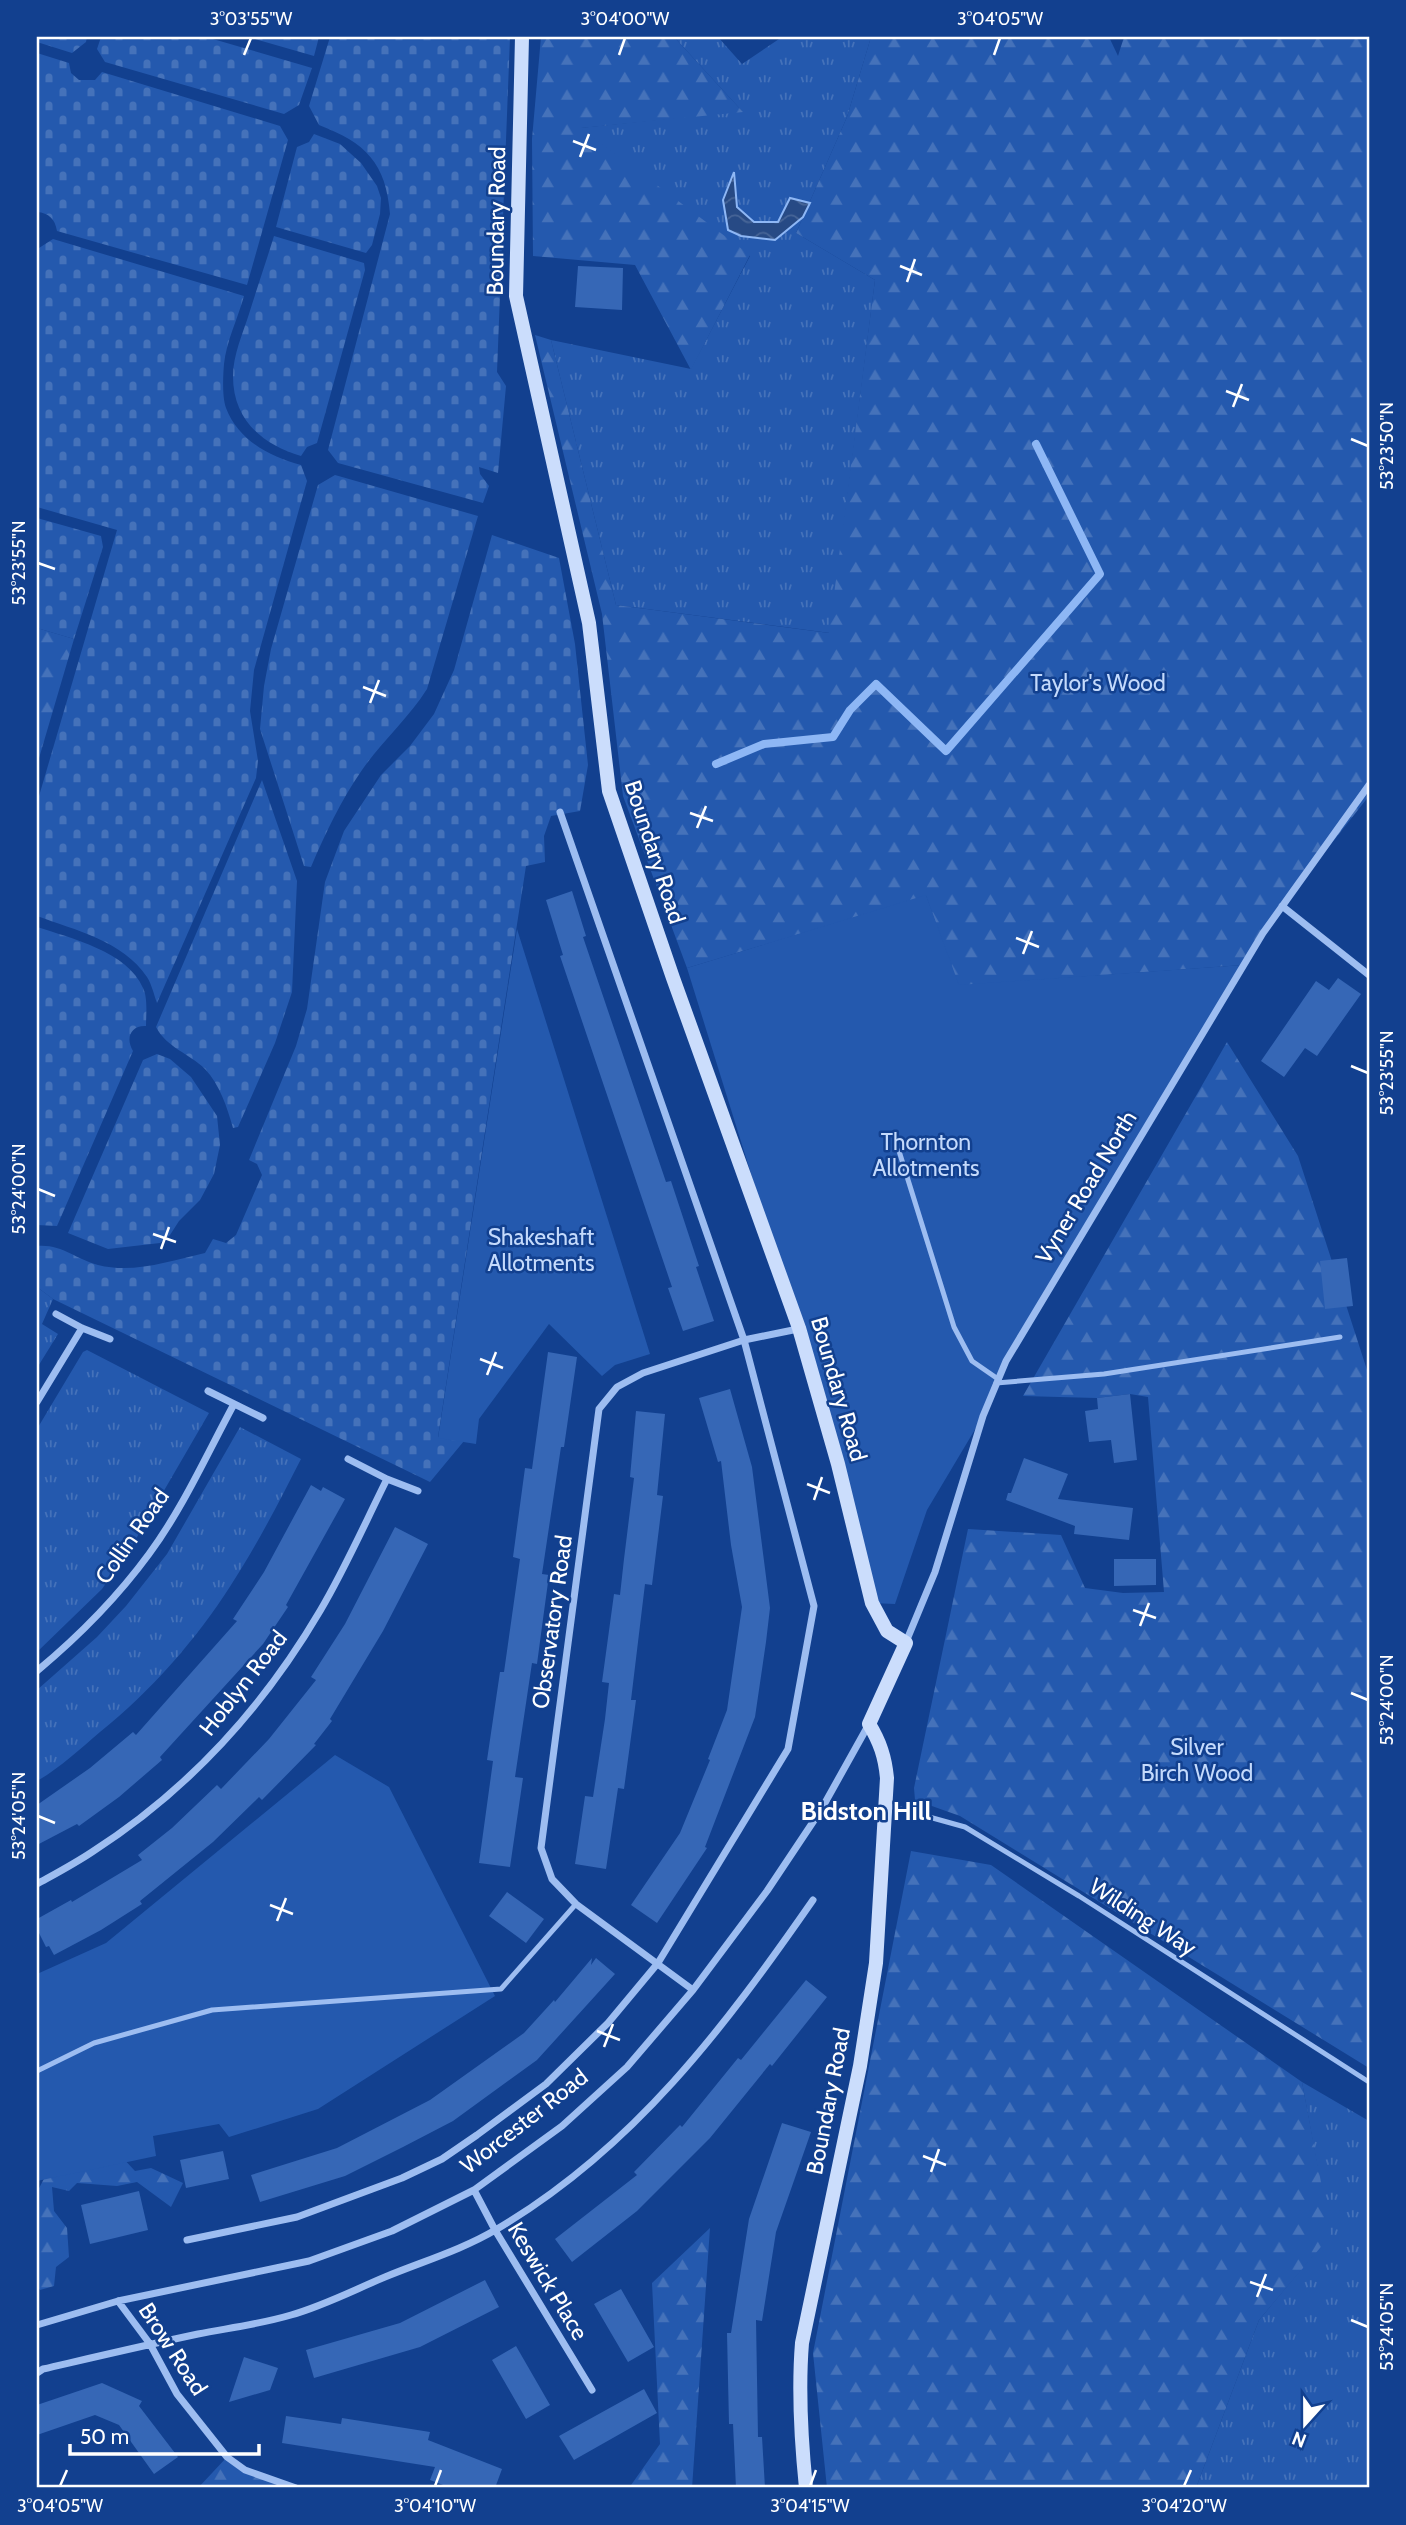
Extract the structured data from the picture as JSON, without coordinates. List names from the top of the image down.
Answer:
{
  "streets": {
    "main road": ["Boundary Road", "Worcester Road"],
    "street": [
      "Vyner Road North",
      "Collin Road",
      "Observatory Road",
      "Hoblyn Road",
      "Keswick Place",
      "Brow Road"
    ],
    "lane": ["Wilding Way"]
  },
  "crossings": [
    ["Boundary Road", "Vyner Road North"],
    ["Boundary Road", "Observatory Road"],
    ["Boundary Road", "Wilding Way"],
    ["Boundary Road", "Worcester Road"],
    ["Vyner Road North", "Worcester Road"],
    ["Observatory Road", "Worcester Road"],
    ["Worcester Road", "Keswick Place"],
    ["Worcester Road", "Brow Road"]
  ],
  "districts": ["Bidston Hill"],
  "parks": [
    "Taylor's Wood",
    "Thornton Allotments",
    "Shakeshaft Allotments",
    "Silver Birch Wood"
  ],
  "scale_bar": "50 m",
  "north": "bottom",
  "coordinates": [
    "3°03'55\"W",
    "3°04'00\"W",
    "3°04'05\"W",
    "53°23'50\"N",
    "53°23'55\"N",
    "53°24'00\"N",
    "53°24'05\"N",
    "3°04'10\"W",
    "3°04'15\"W",
    "3°04'20\"W"
  ]
}
